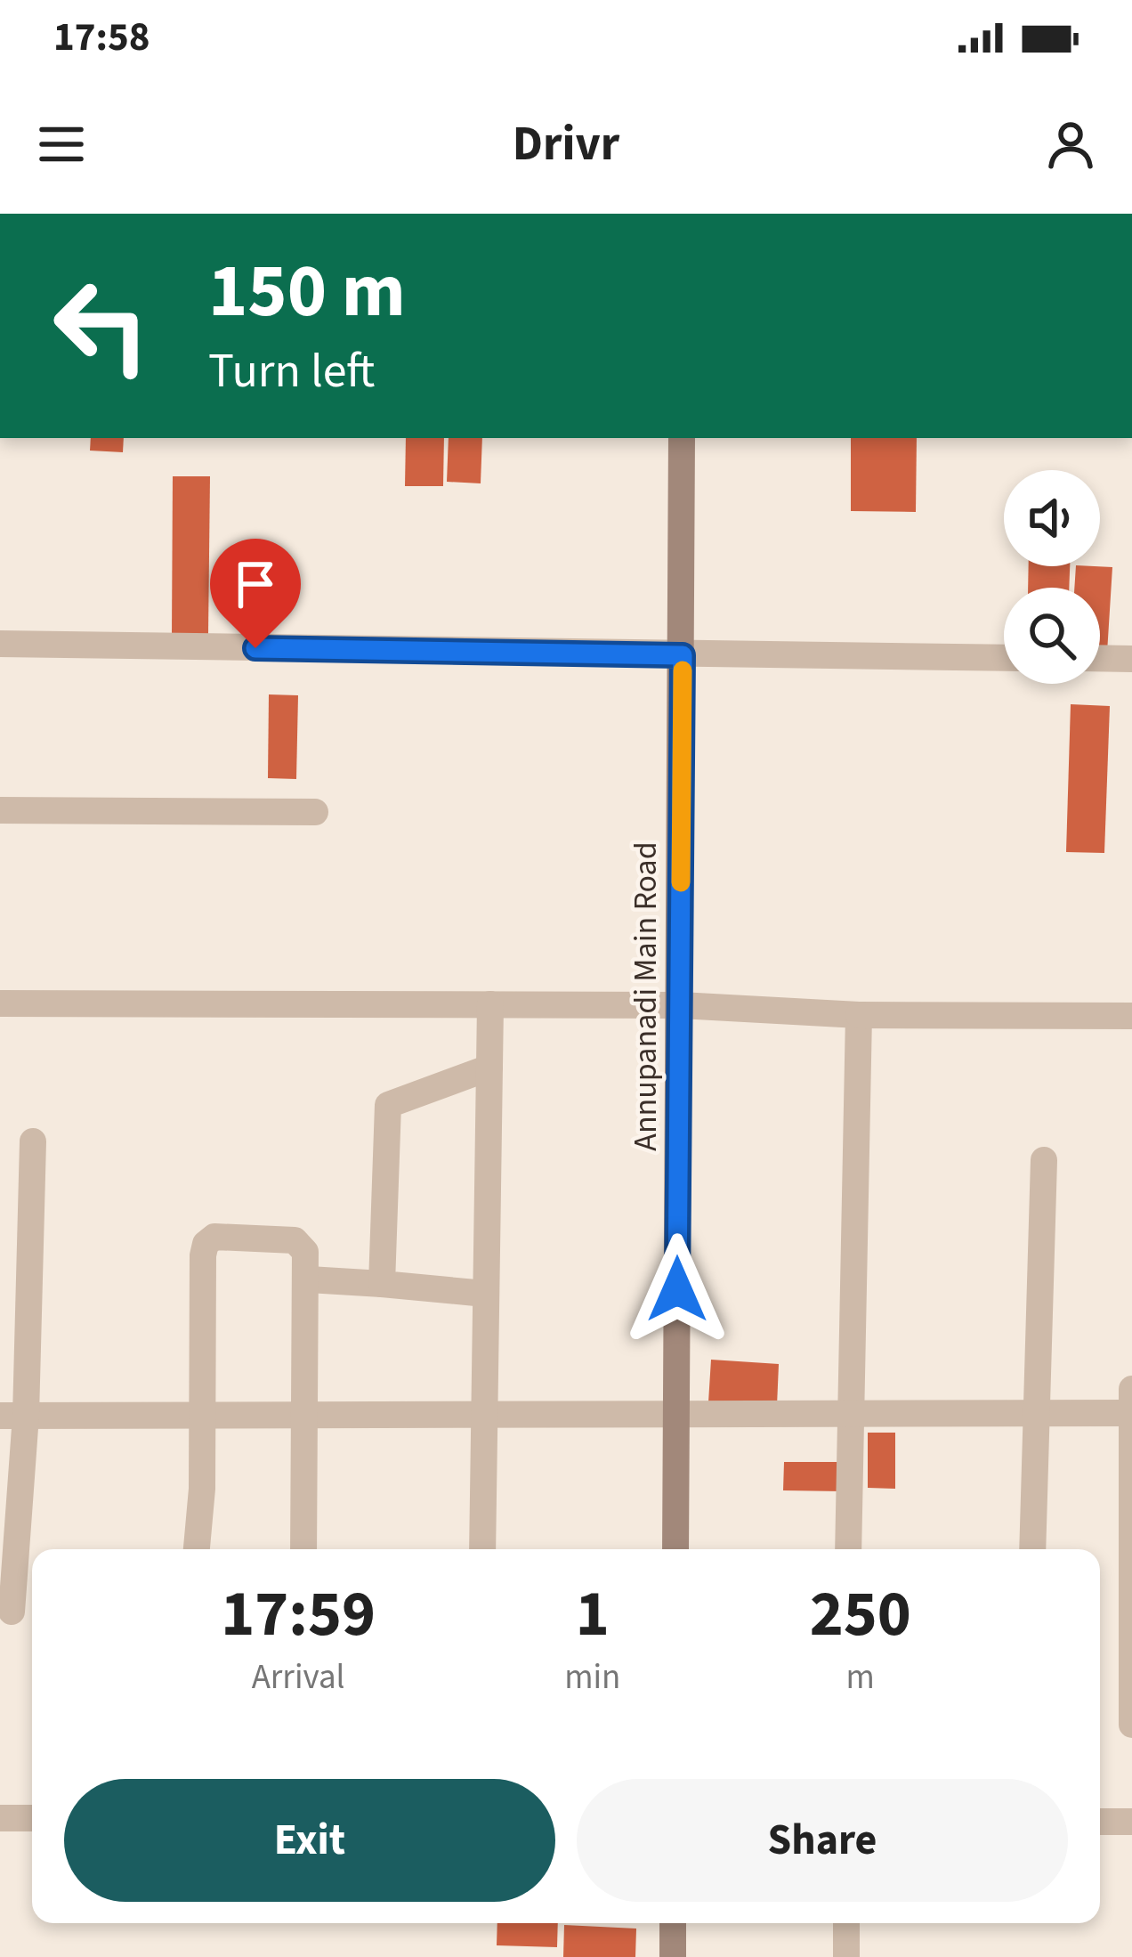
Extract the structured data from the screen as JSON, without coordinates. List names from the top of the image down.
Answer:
{
  "streets": {
    "street": ["Annupanadi Main Road"]
  },
  "page": {
    "status": "17:58",
    "header": "Drivr",
    "turn": ["150 m", "Turn left"],
    "eta": [
      "17:59",
      "Arrival",
      "1",
      "min",
      "250",
      "m"
    ],
    "buttons": ["Exit", "Share"]
  }
}
